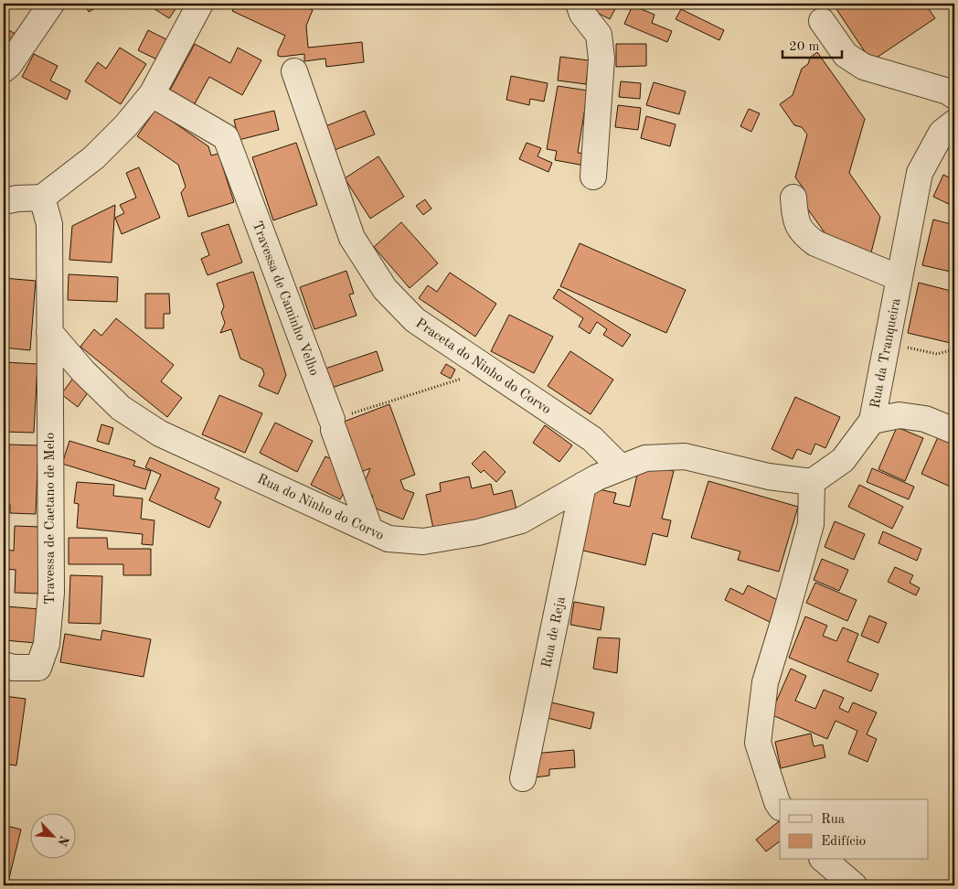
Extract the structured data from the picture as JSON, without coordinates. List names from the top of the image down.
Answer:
{
  "streets": {
    "street": [
      "Travessa de Caminho Velho",
      "Rua da Tranqueira",
      "Praceta do Ninho do Corvo",
      "Rua do Ninho do Corvo",
      "Travessa de Caetano de Melo",
      "Rua de Reja"
    ]
  },
  "crossings": [
    ["Travessa de Caminho Velho", "Rua do Ninho do Corvo"],
    ["Rua da Tranqueira", "Rua do Ninho do Corvo"],
    ["Praceta do Ninho do Corvo", "Rua do Ninho do Corvo"],
    ["Rua do Ninho do Corvo", "Travessa de Caetano de Melo"],
    ["Rua do Ninho do Corvo", "Rua de Reja"]
  ],
  "legend": ["Rua", "Edifício"],
  "scale_bar": "20 m",
  "north": "bottom right"
}
